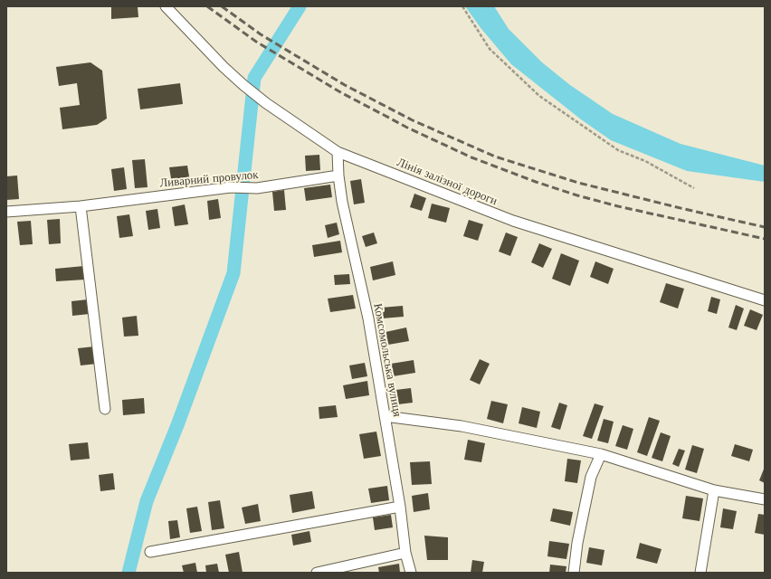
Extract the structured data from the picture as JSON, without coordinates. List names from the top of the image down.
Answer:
{
  "streets": {
    "street": ["Ливарний провулок", "Лінія залізної дороги", "Комсомольська вулиця"]
  },
  "crossings": [
    ["Ливарний провулок", "Комсомольська вулиця"],
    ["Лінія залізної дороги", "Комсомольська вулиця"]
  ]
}
